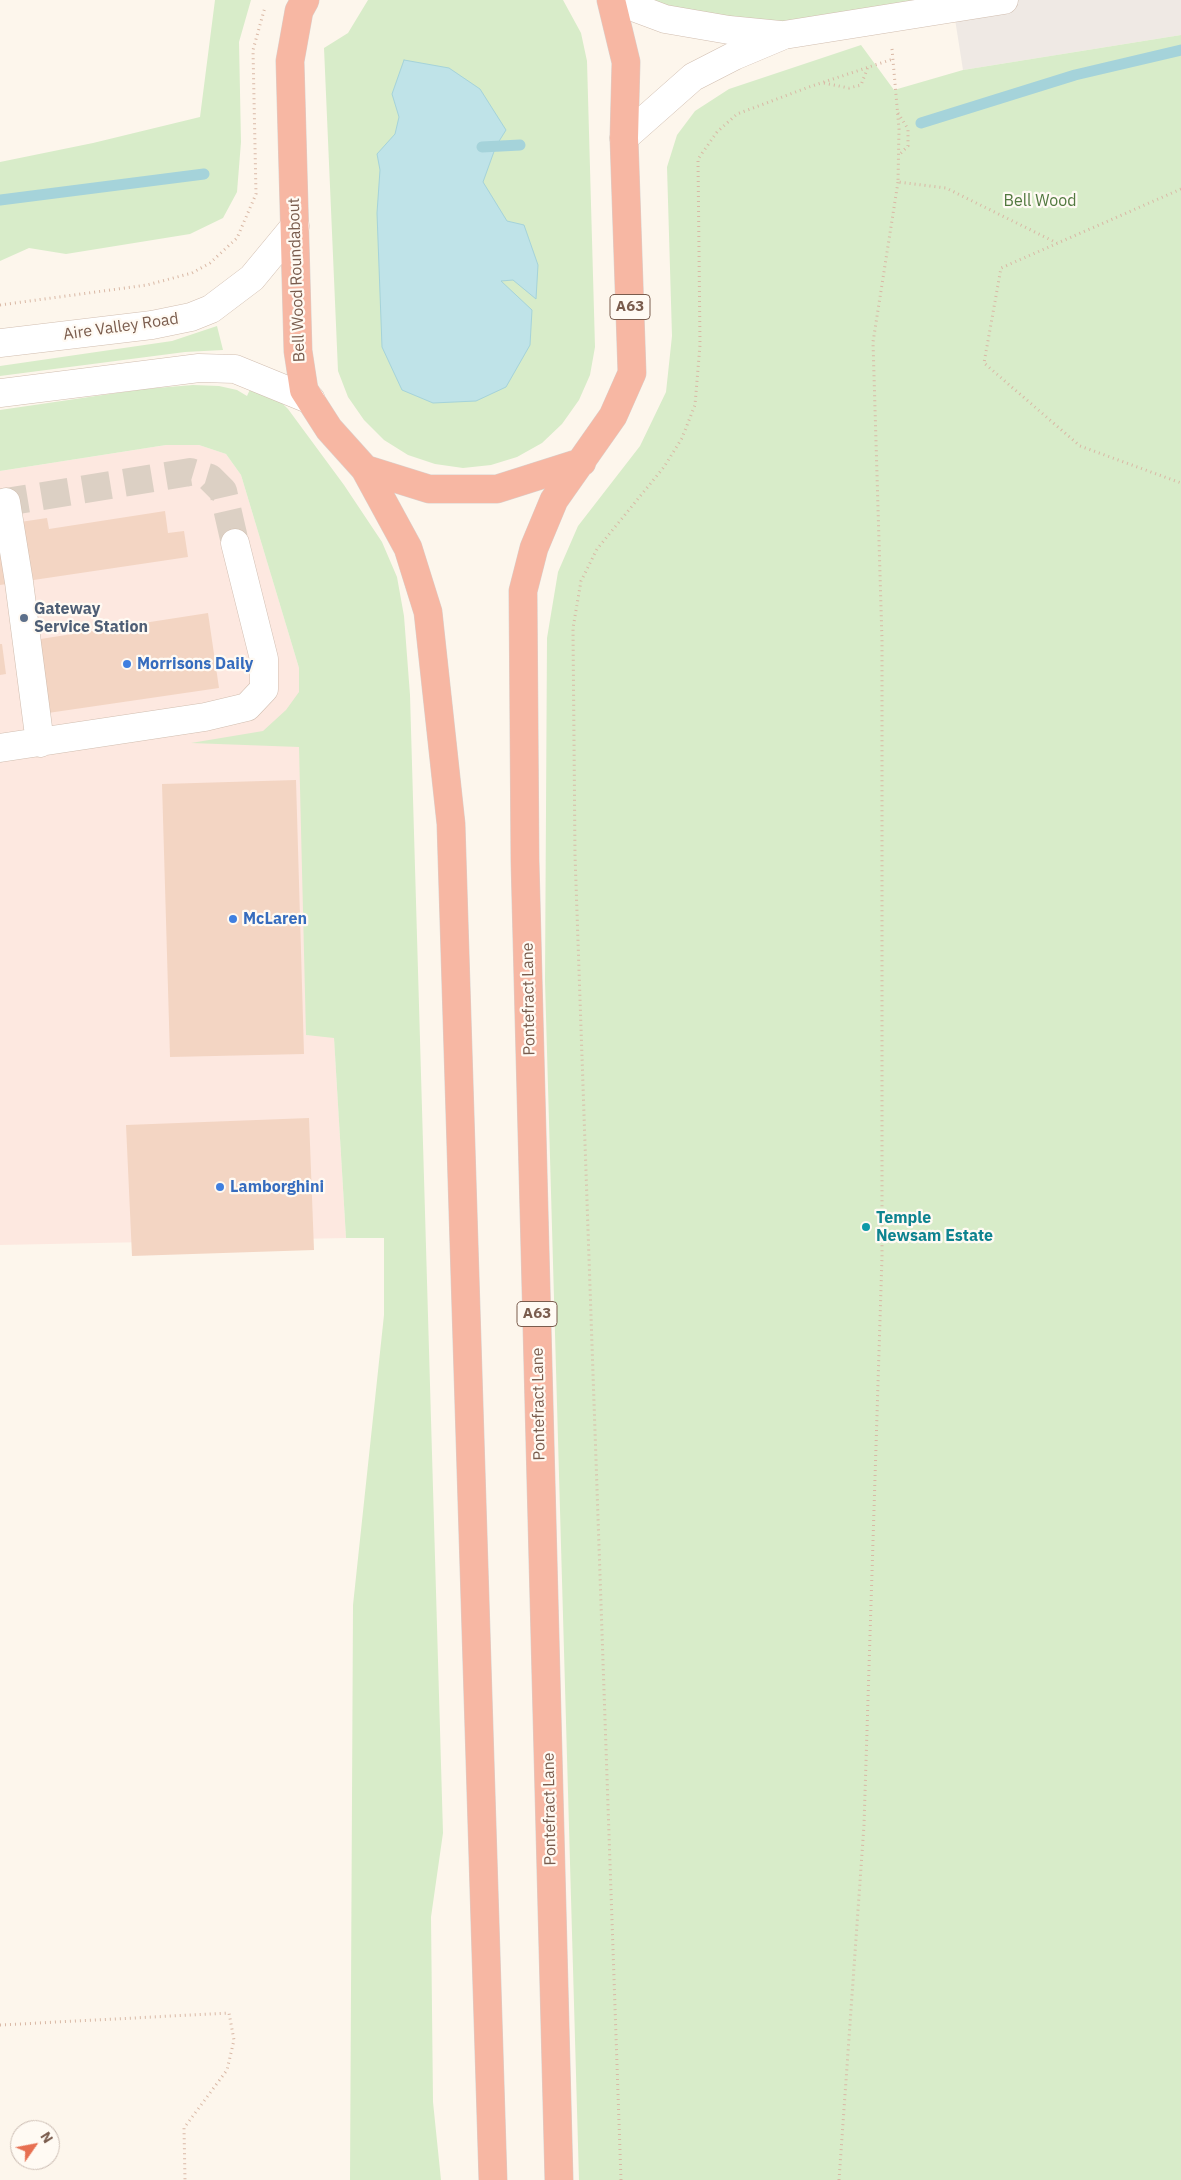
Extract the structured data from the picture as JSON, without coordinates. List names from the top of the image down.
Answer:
{
  "streets": {
    "highway": ["Bell Wood Roundabout", "A63", "Pontefract Lane"],
    "street": ["Aire Valley Road"]
  },
  "crossings": [
    ["Bell Wood Roundabout", "Aire Valley Road"],
    ["A63", "Pontefract Lane"]
  ],
  "parks": ["Bell Wood"],
  "places": [
    "Gateway Service Station",
    "Morrisons Daily",
    "McLaren",
    "Lamborghini",
    "Temple Newsam Estate"
  ],
  "north": "top right"
}
